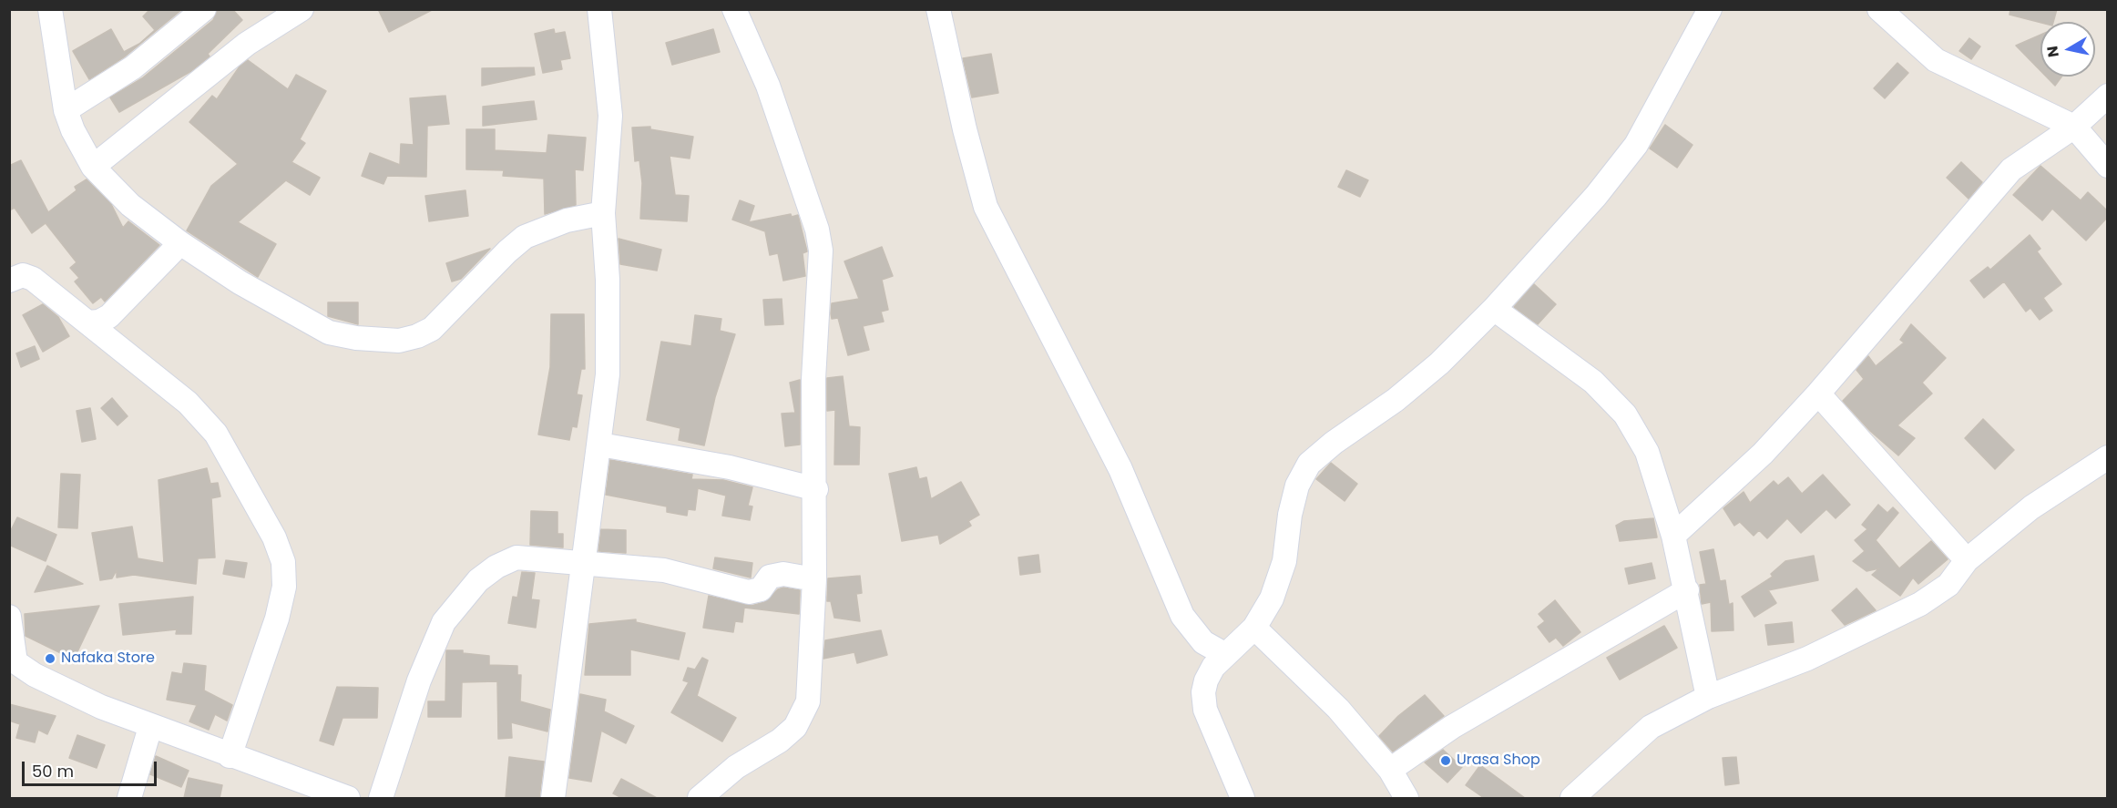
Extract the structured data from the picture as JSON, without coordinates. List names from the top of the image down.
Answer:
{
  "places": ["Nafaka Store", "Urasa Shop"],
  "scale_bar": "50 m",
  "north": "left"
}
